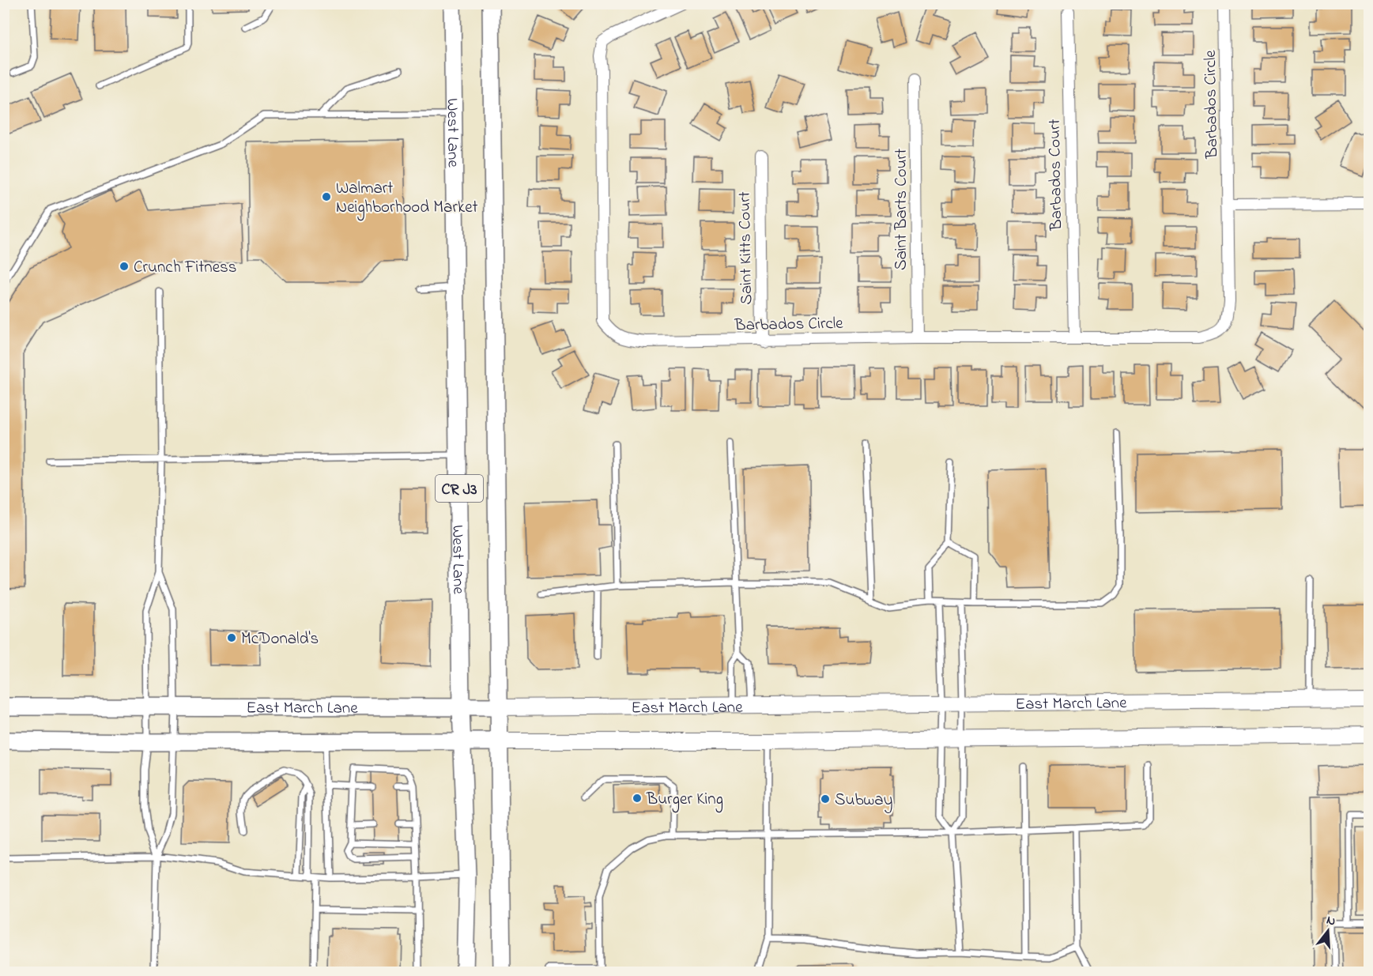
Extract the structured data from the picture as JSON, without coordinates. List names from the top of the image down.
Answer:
{
  "streets": {
    "main road": ["West Lane", "CR J3", "East March Lane"],
    "street": [
      "Barbados Circle",
      "Barbados Court",
      "Saint Barts Court",
      "Saint Kitts Court"
    ]
  },
  "crossings": [
    ["Barbados Circle", "Barbados Court"],
    ["Barbados Circle", "Saint Barts Court"],
    ["Barbados Circle", "Saint Kitts Court"],
    ["West Lane", "East March Lane"],
    ["CR J3", "East March Lane"]
  ],
  "places": [
    "Walmart Neighborhood Market",
    "Crunch Fitness",
    "McDonald's",
    "Burger King",
    "Subway"
  ],
  "north": "top"
}
